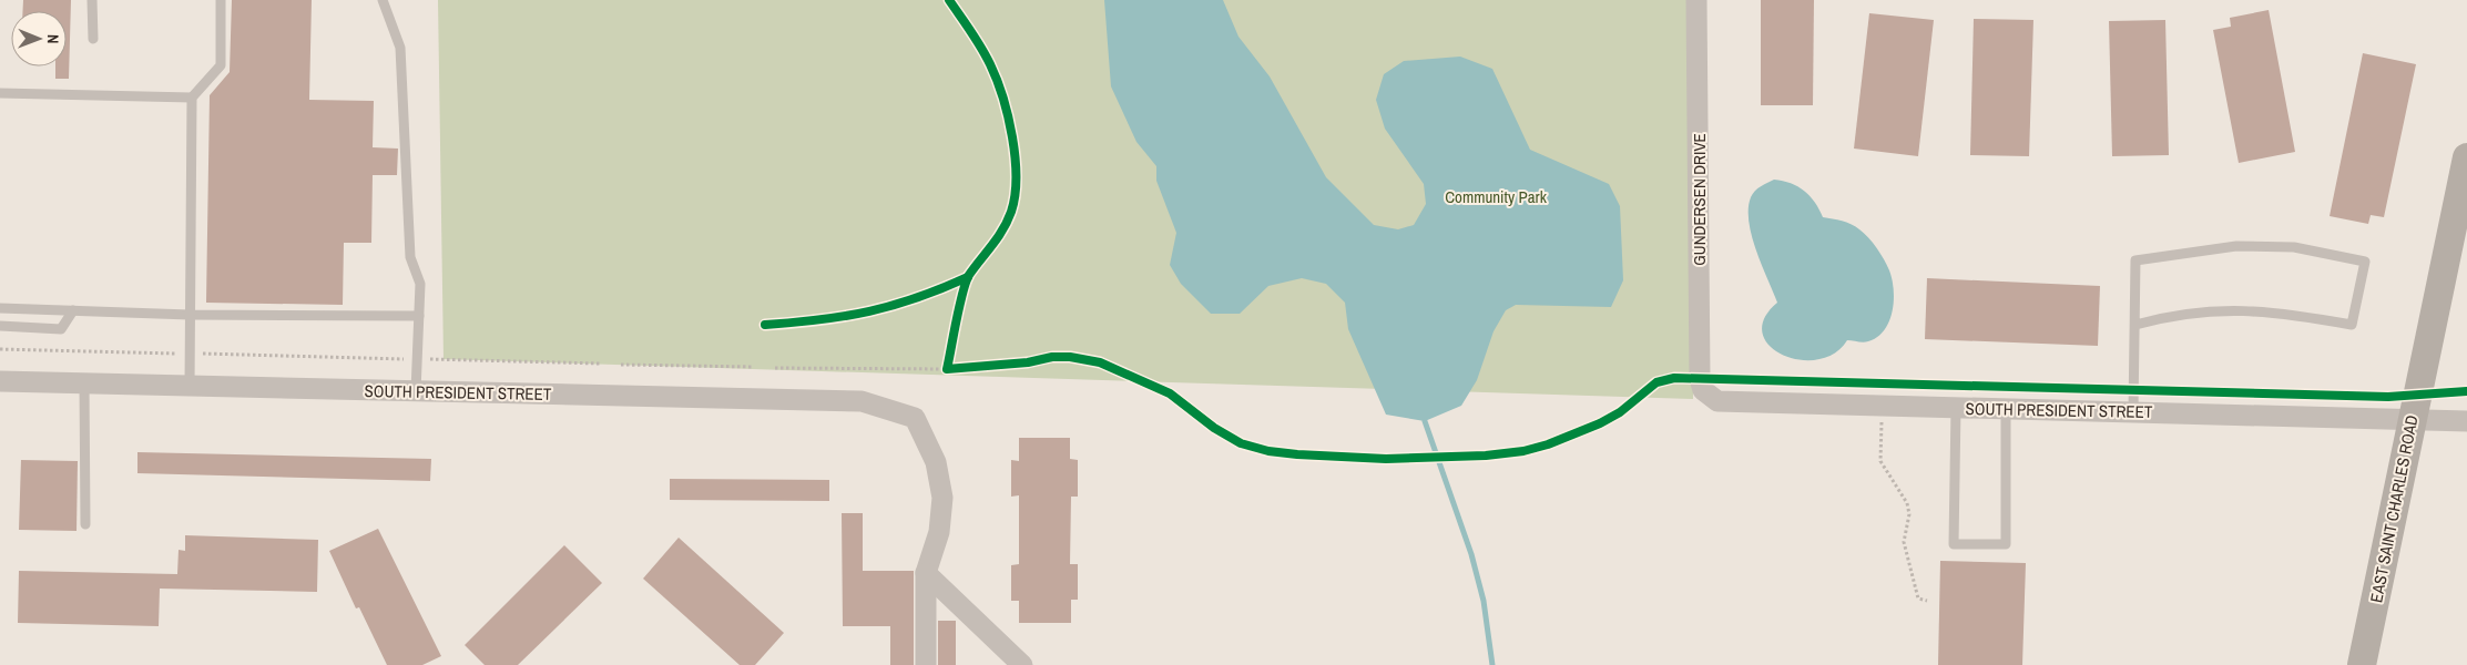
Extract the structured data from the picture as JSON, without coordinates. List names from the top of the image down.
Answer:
{
  "streets": {
    "street": ["GUNDERSEN DRIVE", "SOUTH PRESIDENT STREET", "EAST SAINT CHARLES ROAD"]
  },
  "crossings": [
    ["GUNDERSEN DRIVE", "SOUTH PRESIDENT STREET"],
    ["SOUTH PRESIDENT STREET", "EAST SAINT CHARLES ROAD"]
  ],
  "parks": ["Community Park"],
  "north": "right"
}
